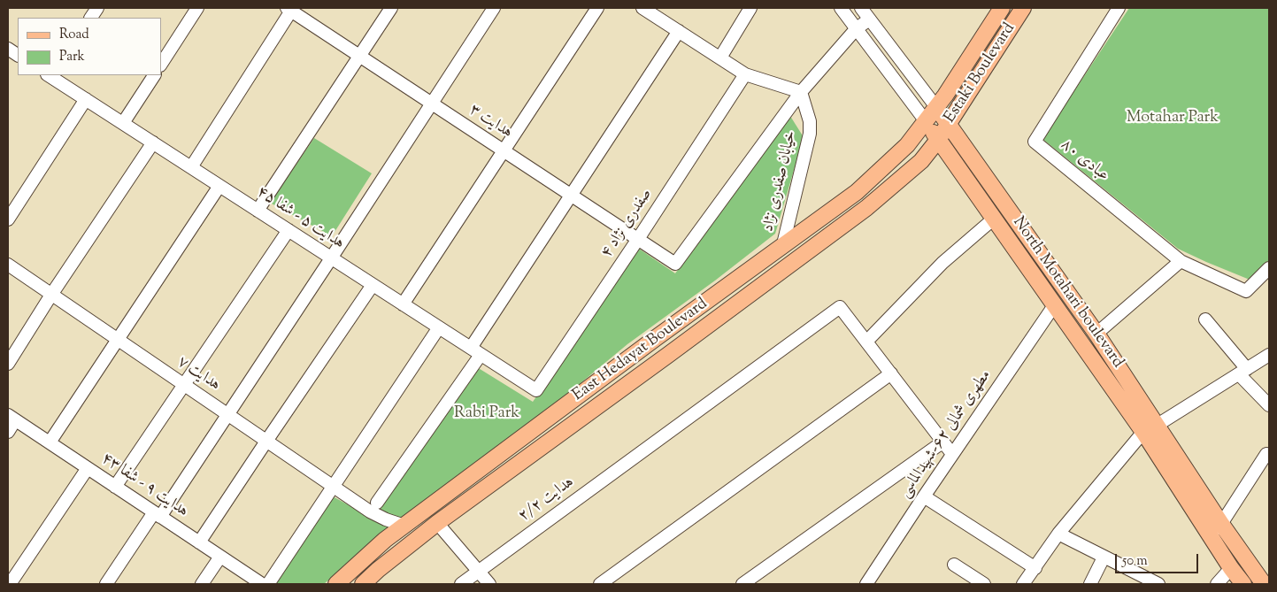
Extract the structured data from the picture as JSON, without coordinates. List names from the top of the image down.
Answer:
{
  "streets": {
    "main road": ["Estaki Boulevard", "North Motahari boulevard", "East Hedayat Boulevard"],
    "street": [
      "هدایت ۳",
      "عبادی ۸۰",
      "خیابان صفدری نژاد",
      "هدایت ۵ - شفا ۴۵",
      "صفدری نژاد ۴",
      "هدایت ۷",
      "مطهری شمالی ۶۲-شهیدالماسی",
      "هدایت ۹ - شفا ۴۳",
      "هدایت ۲/۲"
    ]
  },
  "crossings": [
    ["Estaki Boulevard", "North Motahari boulevard"],
    ["Estaki Boulevard", "East Hedayat Boulevard"],
    ["هدایت ۳", "خیابان صفدری نژاد"],
    ["هدایت ۳", "صفدری نژاد ۴"],
    ["خیابان صفدری نژاد", "East Hedayat Boulevard"],
    ["هدایت ۵ - شفا ۴۵", "صفدری نژاد ۴"],
    ["North Motahari boulevard", "East Hedayat Boulevard"],
    ["North Motahari boulevard", "مطهری شمالی ۶۲-شهیدالماسی"],
    ["East Hedayat Boulevard", "هدایت ۷"]
  ],
  "parks": ["Motahar Park", "Rabi Park"],
  "legend": ["Road", "Park"],
  "scale_bar": "50 m"
}
